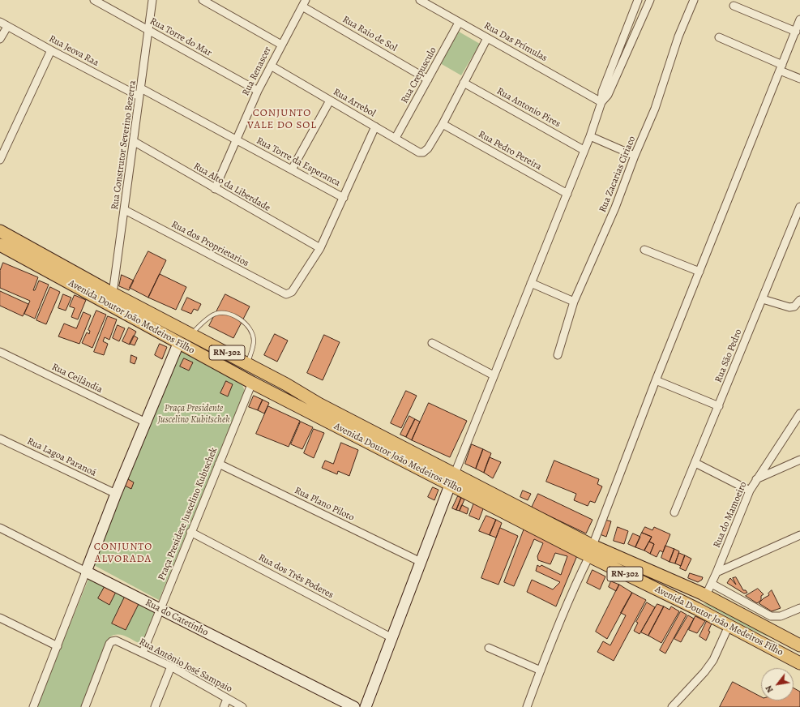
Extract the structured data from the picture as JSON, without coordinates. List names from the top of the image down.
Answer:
{
  "streets": {
    "main road": ["Avenida Doutor João Medeiros Filho", "RN-302", "Rua do Catetinho"],
    "street": [
      "Rua Raio de Sol",
      "Rua Torre do Mar",
      "Rua Das Prímulas",
      "Rua Jeova Raa",
      "Rua Renascer",
      "Rua Crepusculo",
      "Rua Arrebol",
      "Rua Antonio Pires",
      "Rua Construtor Severino Bezerra",
      "Rua Pedro Pereira",
      "Rua Torre da Esperanca",
      "Rua Zacarias Ciriaco",
      "Rua Alto da Liberdade",
      "Rua dos Proprietarios",
      "Rua São Pedro",
      "Rua Ceilândia",
      "Rua Lagoa Paranoá",
      "Rua Plano Piloto",
      "Praça Presidete Juscelino Kubtschek",
      "Rua do Mamoeiro",
      "Rua dos Três Poderes",
      "Rua Antônio José Sampaio"
    ]
  },
  "crossings": [
    ["Rua Raio de Sol", "Rua Renascer"],
    ["Rua Raio de Sol", "Rua Crepusculo"],
    ["Rua Torre do Mar", "Rua Renascer"],
    ["Rua Torre do Mar", "Rua Construtor Severino Bezerra"],
    ["Rua Das Prímulas", "Rua Crepusculo"],
    ["Rua Jeova Raa", "Rua Construtor Severino Bezerra"],
    ["Rua Renascer", "Rua Arrebol"],
    ["Rua Renascer", "Rua Torre da Esperanca"],
    ["Rua Renascer", "Rua Alto da Liberdade"],
    ["Rua Crepusculo", "Rua Arrebol"],
    ["Rua Arrebol", "Rua Pedro Pereira"],
    ["Rua Construtor Severino Bezerra", "Rua Torre da Esperanca"],
    ["Rua Construtor Severino Bezerra", "Rua Alto da Liberdade"],
    ["Rua Construtor Severino Bezerra", "Rua dos Proprietarios"],
    ["Rua Construtor Severino Bezerra", "Avenida Doutor João Medeiros Filho"],
    ["Rua Alto da Liberdade", "Rua dos Proprietarios"],
    ["Avenida Doutor João Medeiros Filho", "Praça Presidete Juscelino Kubtschek"],
    ["Avenida Doutor João Medeiros Filho", "Rua do Mamoeiro"],
    ["Rua Plano Piloto", "Praça Presidete Juscelino Kubtschek"],
    ["Praça Presidete Juscelino Kubtschek", "Rua dos Três Poderes"],
    ["Praça Presidete Juscelino Kubtschek", "Rua do Catetinho"],
    ["Praça Presidete Juscelino Kubtschek", "Rua Antônio José Sampaio"]
  ],
  "districts": ["CONJUNTO VALE DO SOL", "CONJUNTO ALVORADA"],
  "parks": ["Praça Presidente Juscelino Kubitschek"],
  "north": "bottom left"
}
